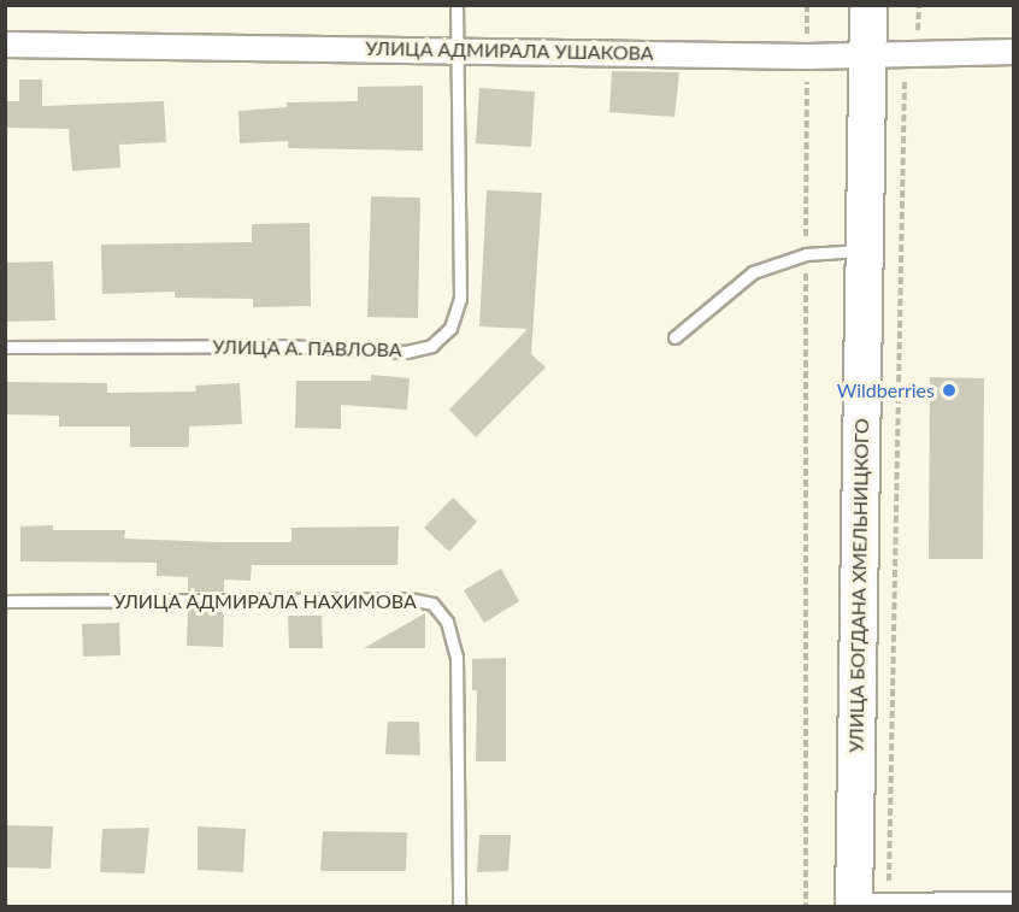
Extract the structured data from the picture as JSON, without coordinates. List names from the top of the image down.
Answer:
{
  "streets": {
    "main road": ["УЛИЦА БОГДАНА ХМЕЛЬНИЦКОГО"],
    "street": ["УЛИЦА АДМИРАЛА УШАКОВА"],
    "lane": ["УЛИЦА А. ПАВЛОВА", "УЛИЦА АДМИРАЛА НАХИМОВА"]
  },
  "crossings": [
    ["УЛИЦА АДМИРАЛА УШАКОВА", "УЛИЦА А. ПАВЛОВА"],
    ["УЛИЦА АДМИРАЛА УШАКОВА", "УЛИЦА БОГДАНА ХМЕЛЬНИЦКОГО"]
  ],
  "places": ["Wildberries"]
}
